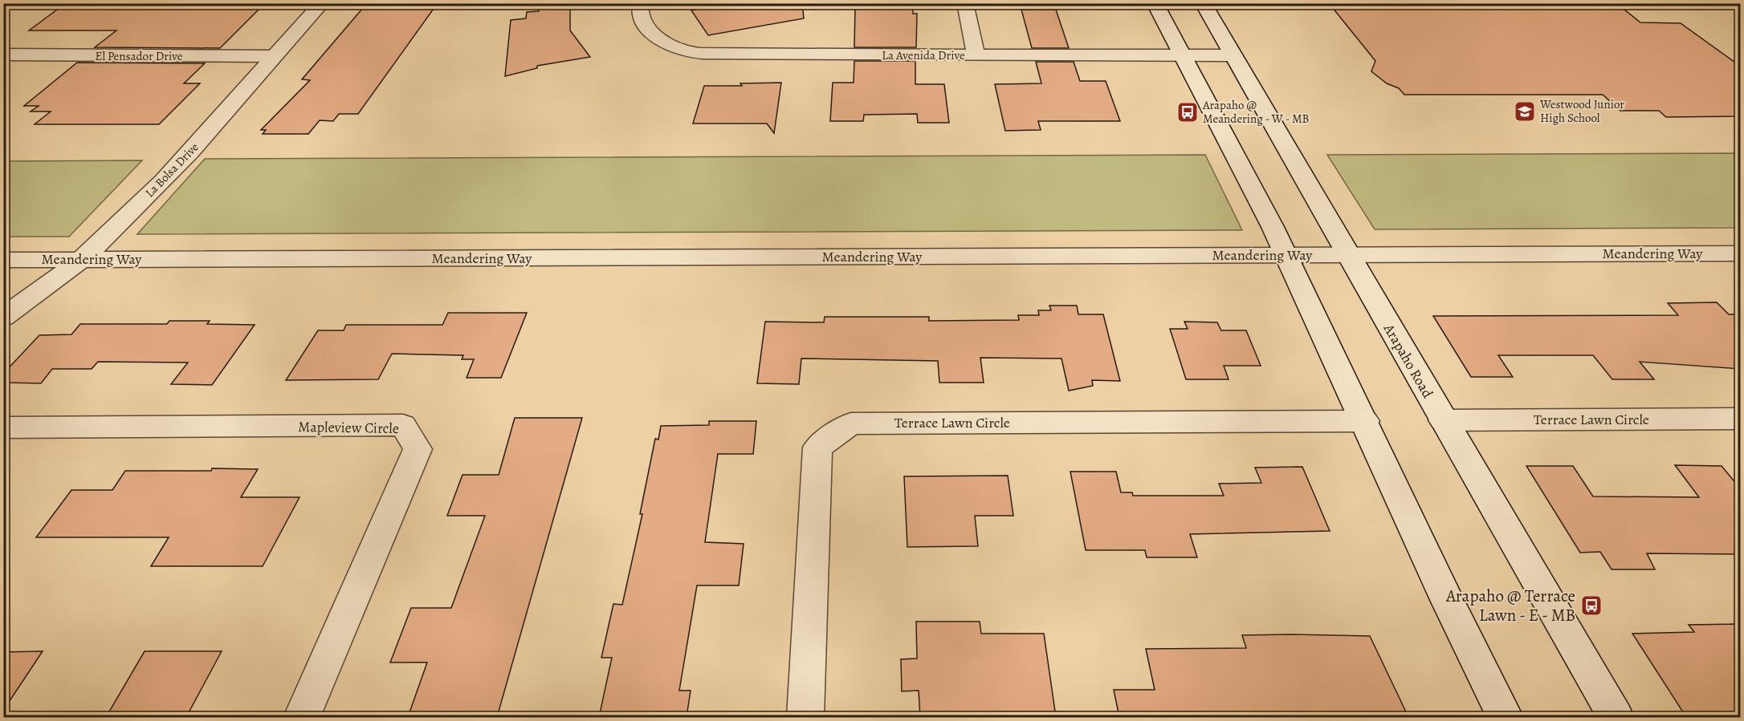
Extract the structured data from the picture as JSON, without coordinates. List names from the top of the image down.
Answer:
{
  "streets": {
    "street": [
      "La Avenida Drive",
      "El Pensador Drive",
      "La Bolsa Drive",
      "Meandering Way",
      "Arapaho Road",
      "Terrace Lawn Circle",
      "Mapleview Circle"
    ]
  },
  "crossings": [
    ["La Avenida Drive", "Arapaho Road"],
    ["El Pensador Drive", "La Bolsa Drive"],
    ["La Bolsa Drive", "Meandering Way"],
    ["Meandering Way", "Arapaho Road"],
    ["Arapaho Road", "Terrace Lawn Circle"]
  ],
  "places": {
    "school or university": ["Westwood Junior High School"],
    "bus stop": ["Arapaho @ Meandering - W - MB", "Arapaho @ Terrace Lawn - E - MB"]
  }
}
